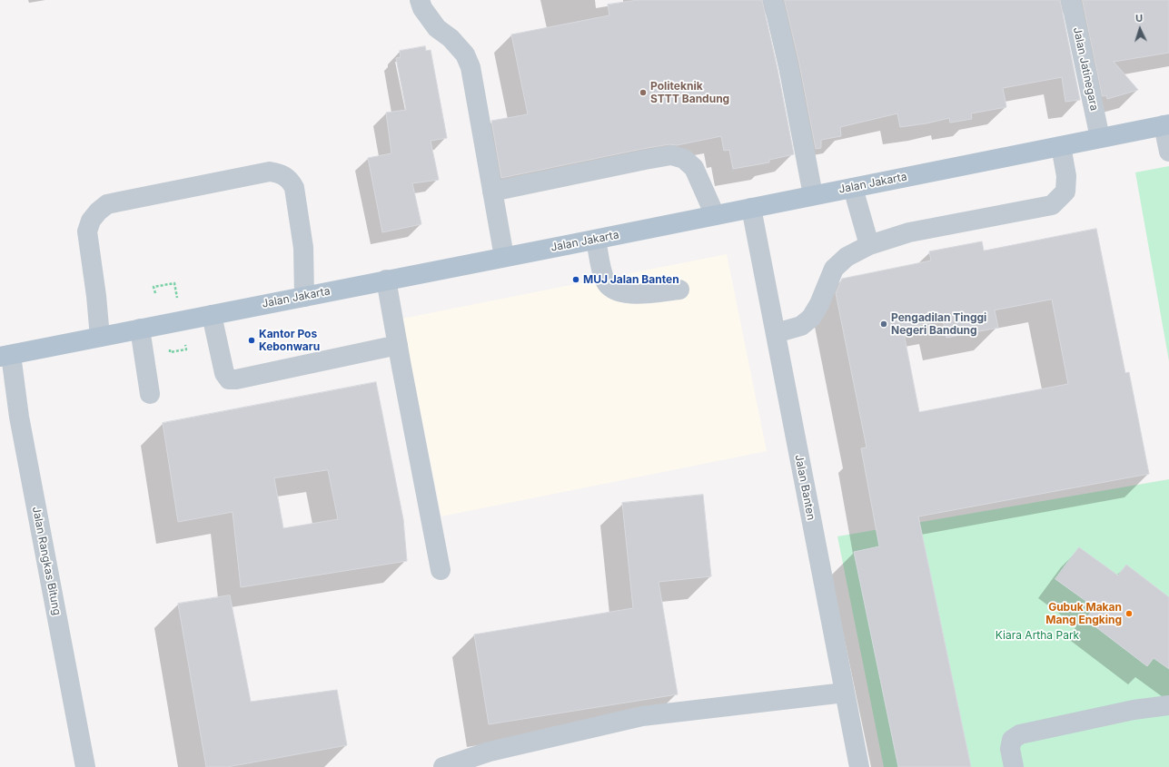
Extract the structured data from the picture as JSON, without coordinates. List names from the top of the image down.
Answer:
{
  "streets": {
    "main road": ["Jalan Jakarta"],
    "street": ["Jalan Jatinegara", "Jalan Banten", "Jalan Rangkas Bitung"]
  },
  "crossings": [
    ["Jalan Jatinegara", "Jalan Jakarta"],
    ["Jalan Jakarta", "Jalan Banten"],
    ["Jalan Jakarta", "Jalan Rangkas Bitung"]
  ],
  "parks": ["Kiara Artha Park"],
  "places": [
    "Politeknik STTT Bandung",
    "MUJ Jalan Banten",
    "Pengadilan Tinggi Negeri Bandung",
    "Kantor Pos Kebonwaru",
    "Gubuk Makan Mang Engking"
  ],
  "north": "top"
}
